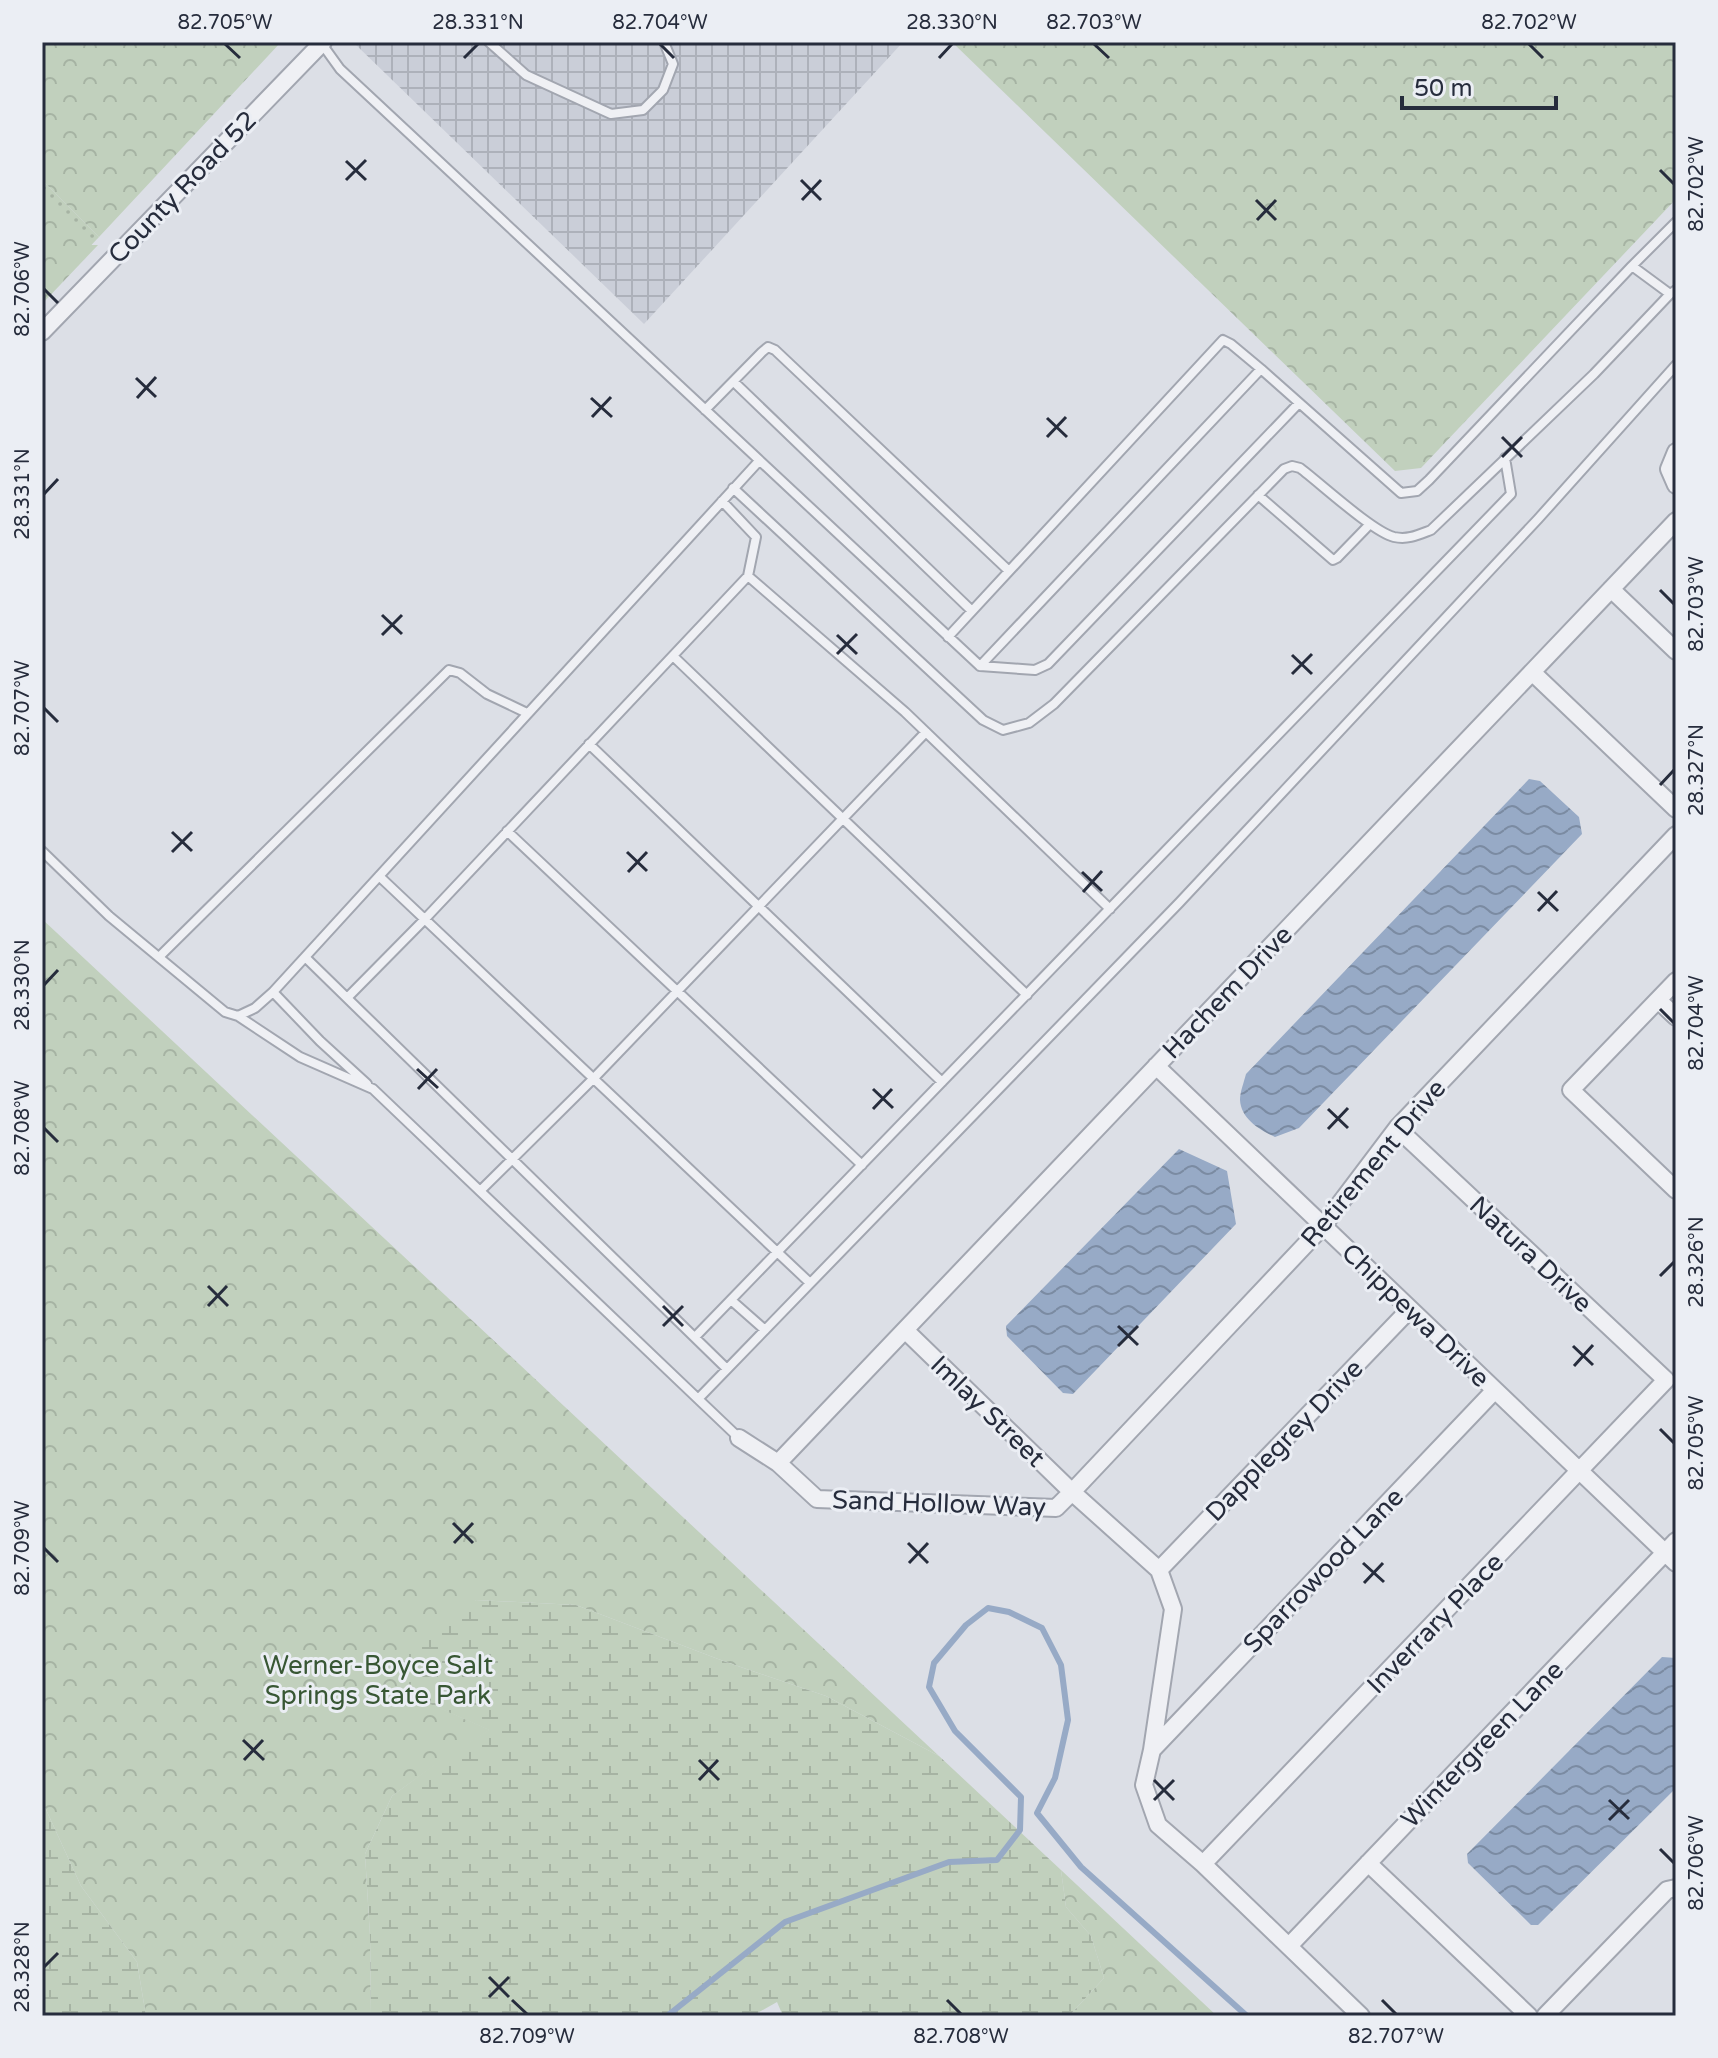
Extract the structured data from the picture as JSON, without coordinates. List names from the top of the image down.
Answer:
{
  "streets": {
    "street": [
      "County Road 52",
      "Hachem Drive",
      "Retirement Drive",
      "Natura Drive",
      "Chippewa Drive",
      "Imlay Street",
      "Dapplegrey Drive",
      "Sand Hollow Way",
      "Sparrowood Lane",
      "Inverrary Place",
      "Wintergreen Lane"
    ]
  },
  "crossings": [
    ["Hachem Drive", "Chippewa Drive"],
    ["Hachem Drive", "Imlay Street"],
    ["Hachem Drive", "Sand Hollow Way"],
    ["Retirement Drive", "Natura Drive"],
    ["Retirement Drive", "Chippewa Drive"],
    ["Retirement Drive", "Imlay Street"],
    ["Retirement Drive", "Sand Hollow Way"],
    ["Natura Drive", "Inverrary Place"],
    ["Chippewa Drive", "Dapplegrey Drive"],
    ["Chippewa Drive", "Sparrowood Lane"],
    ["Chippewa Drive", "Inverrary Place"],
    ["Chippewa Drive", "Wintergreen Lane"],
    ["Imlay Street", "Sand Hollow Way"],
    ["Dapplegrey Drive", "Sand Hollow Way"],
    ["Sand Hollow Way", "Sparrowood Lane"],
    ["Sand Hollow Way", "Inverrary Place"],
    ["Sand Hollow Way", "Wintergreen Lane"]
  ],
  "parks": ["Werner-Boyce Salt Springs State Park"],
  "scale_bar": "50 m",
  "coordinates": [
    "82.705°W",
    "28.331°N",
    "82.704°W",
    "28.330°N",
    "82.703°W",
    "82.702°W",
    "82.706°W",
    "82.707°W",
    "28.327°N",
    "82.708°W",
    "28.326°N",
    "82.709°W",
    "28.328°N"
  ]
}
